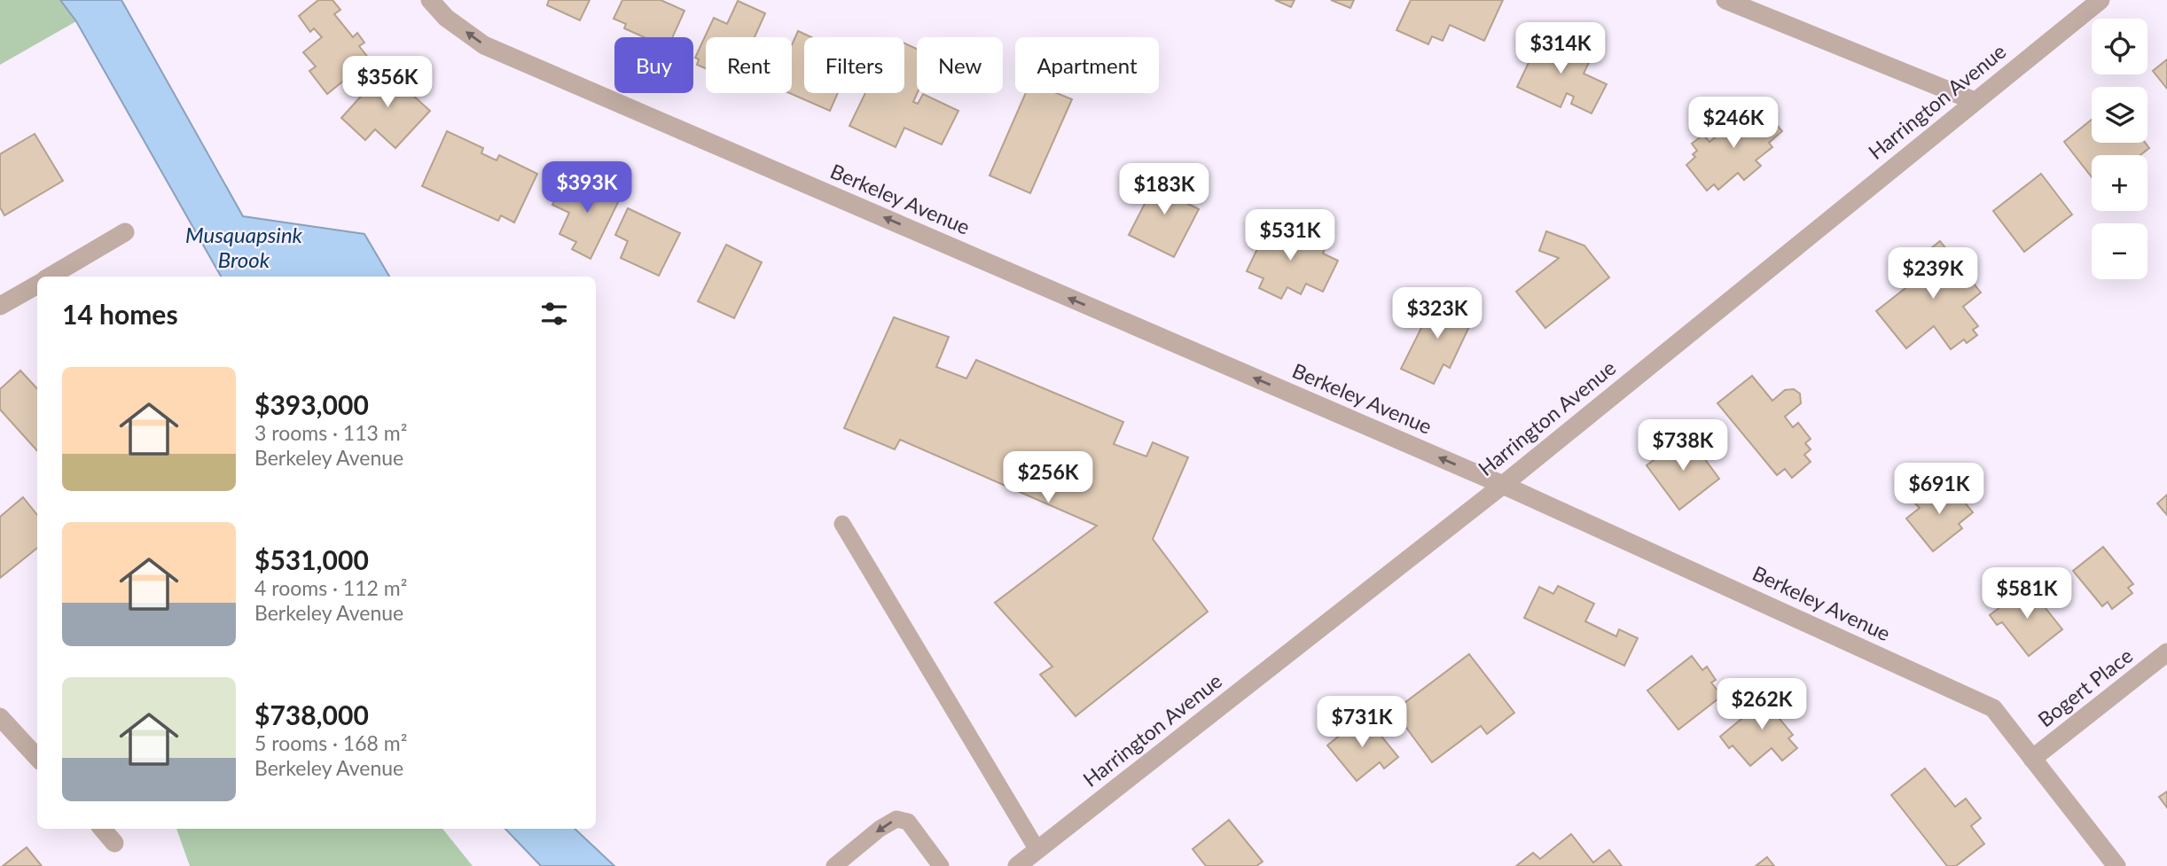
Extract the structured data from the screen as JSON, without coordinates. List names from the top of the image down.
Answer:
{
  "streets": {
    "street": ["Harrington Avenue", "Berkeley Avenue", "Bogert Place"]
  },
  "crossings": [
    ["Harrington Avenue", "Berkeley Avenue"],
    ["Berkeley Avenue", "Bogert Place"]
  ],
  "one_way": ["Berkeley Avenue"],
  "water": ["Musquapsink Brook"],
  "page": {
    "map_buttons": ["+", "−"],
    "price": [
      "$314K",
      "$356K",
      "$246K",
      "$393K",
      "$183K",
      "$531K",
      "$239K",
      "$323K",
      "$738K",
      "$256K",
      "$691K",
      "$581K",
      "$262K",
      "$731K"
    ],
    "chip": [
      "Buy",
      "Rent",
      "Filters",
      "New",
      "Apartment"
    ],
    "heading": "14 homes",
    "list": [
      {
        "name": "$393,000",
        "note": "3 rooms · 113 m² · Berkeley Avenue"
      },
      {
        "name": "$531,000",
        "note": "4 rooms · 112 m² · Berkeley Avenue"
      },
      {
        "name": "$738,000",
        "note": "5 rooms · 168 m² · Berkeley Avenue"
      }
    ]
  }
}
